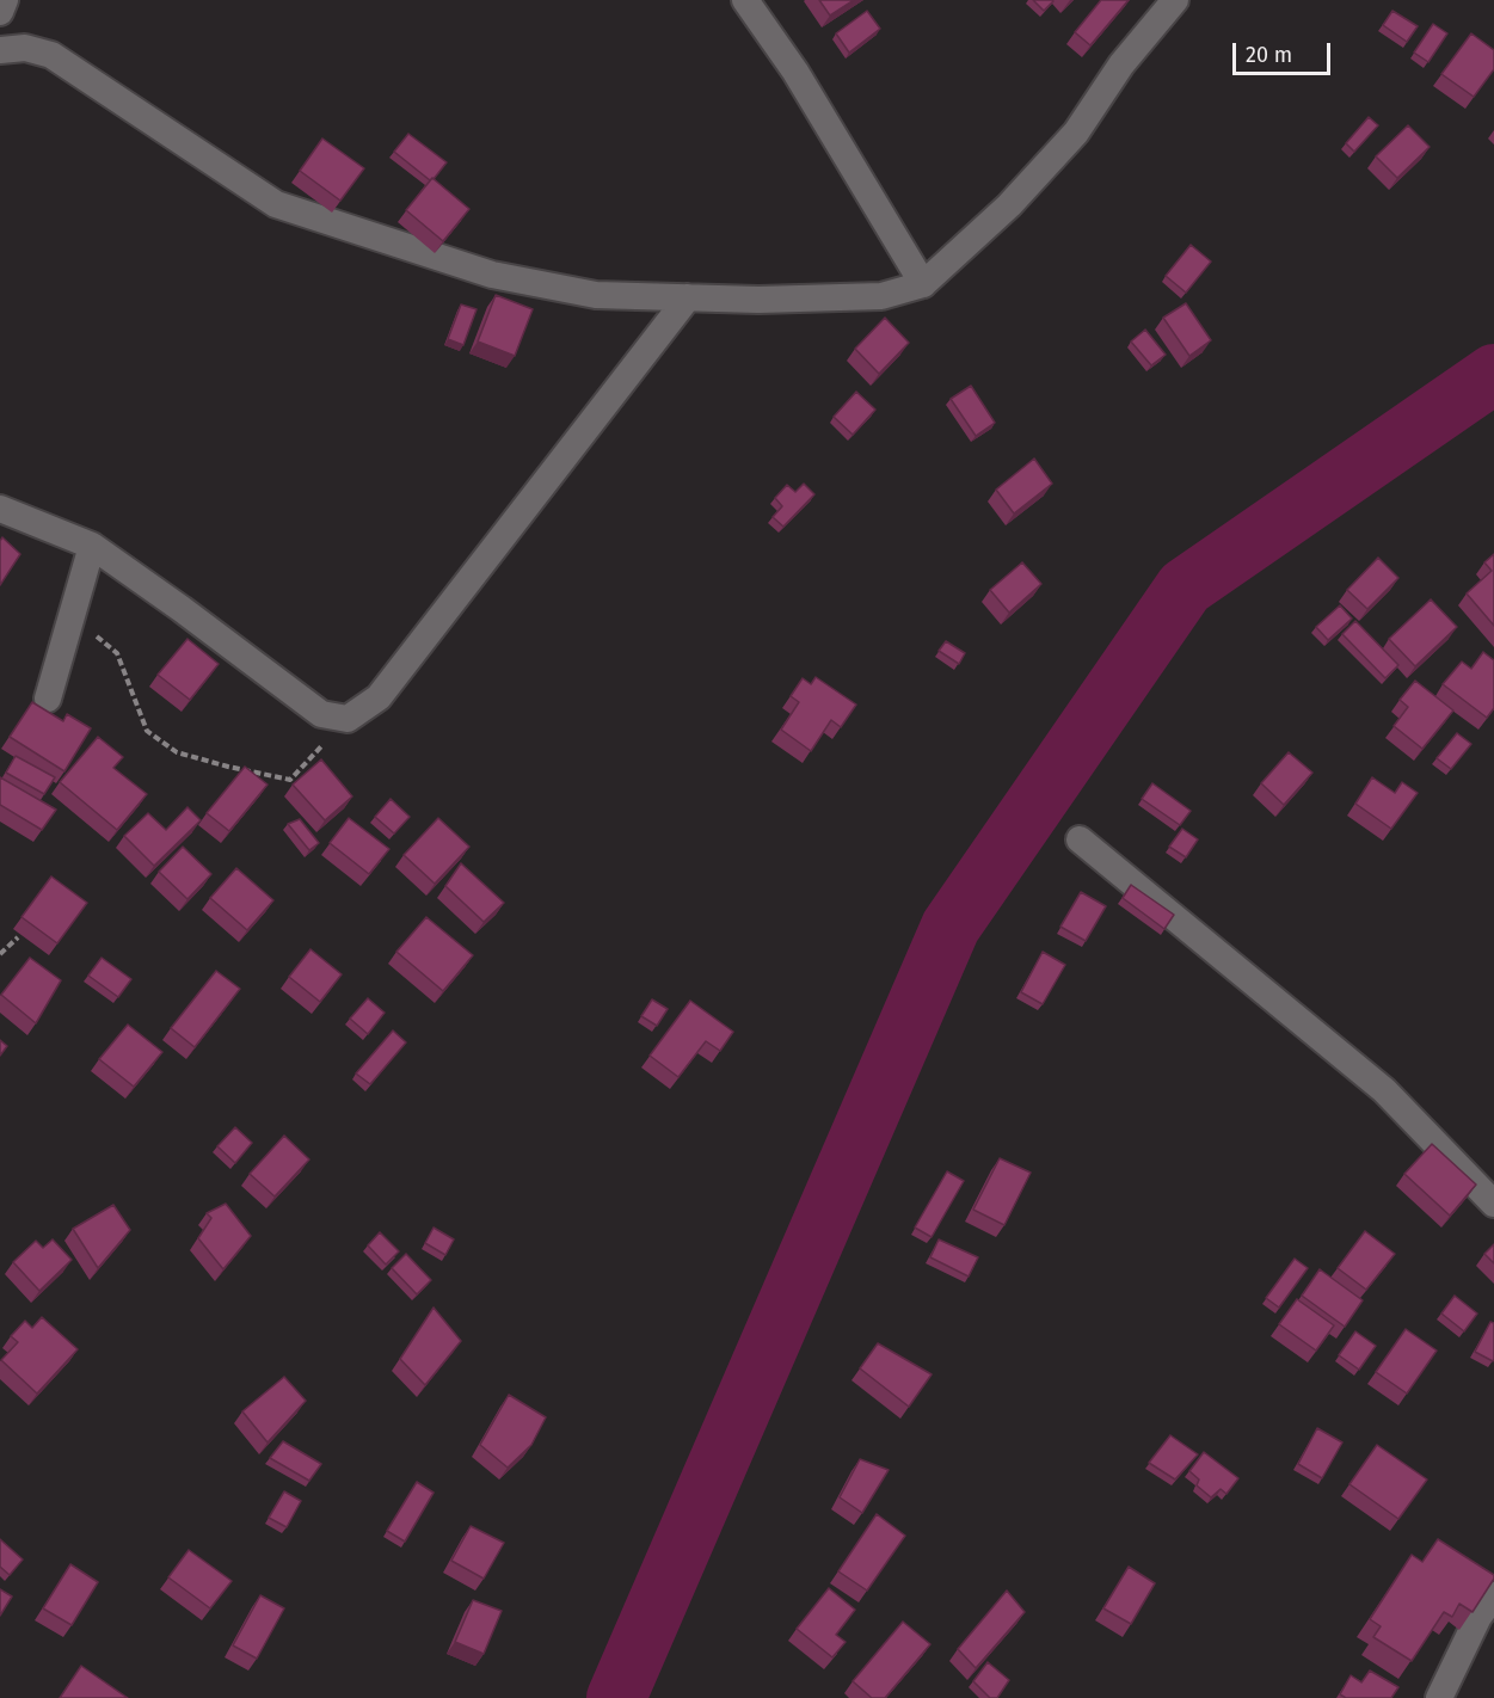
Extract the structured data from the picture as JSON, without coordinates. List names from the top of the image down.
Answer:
{
  "scale_bar": "20 m"
}
